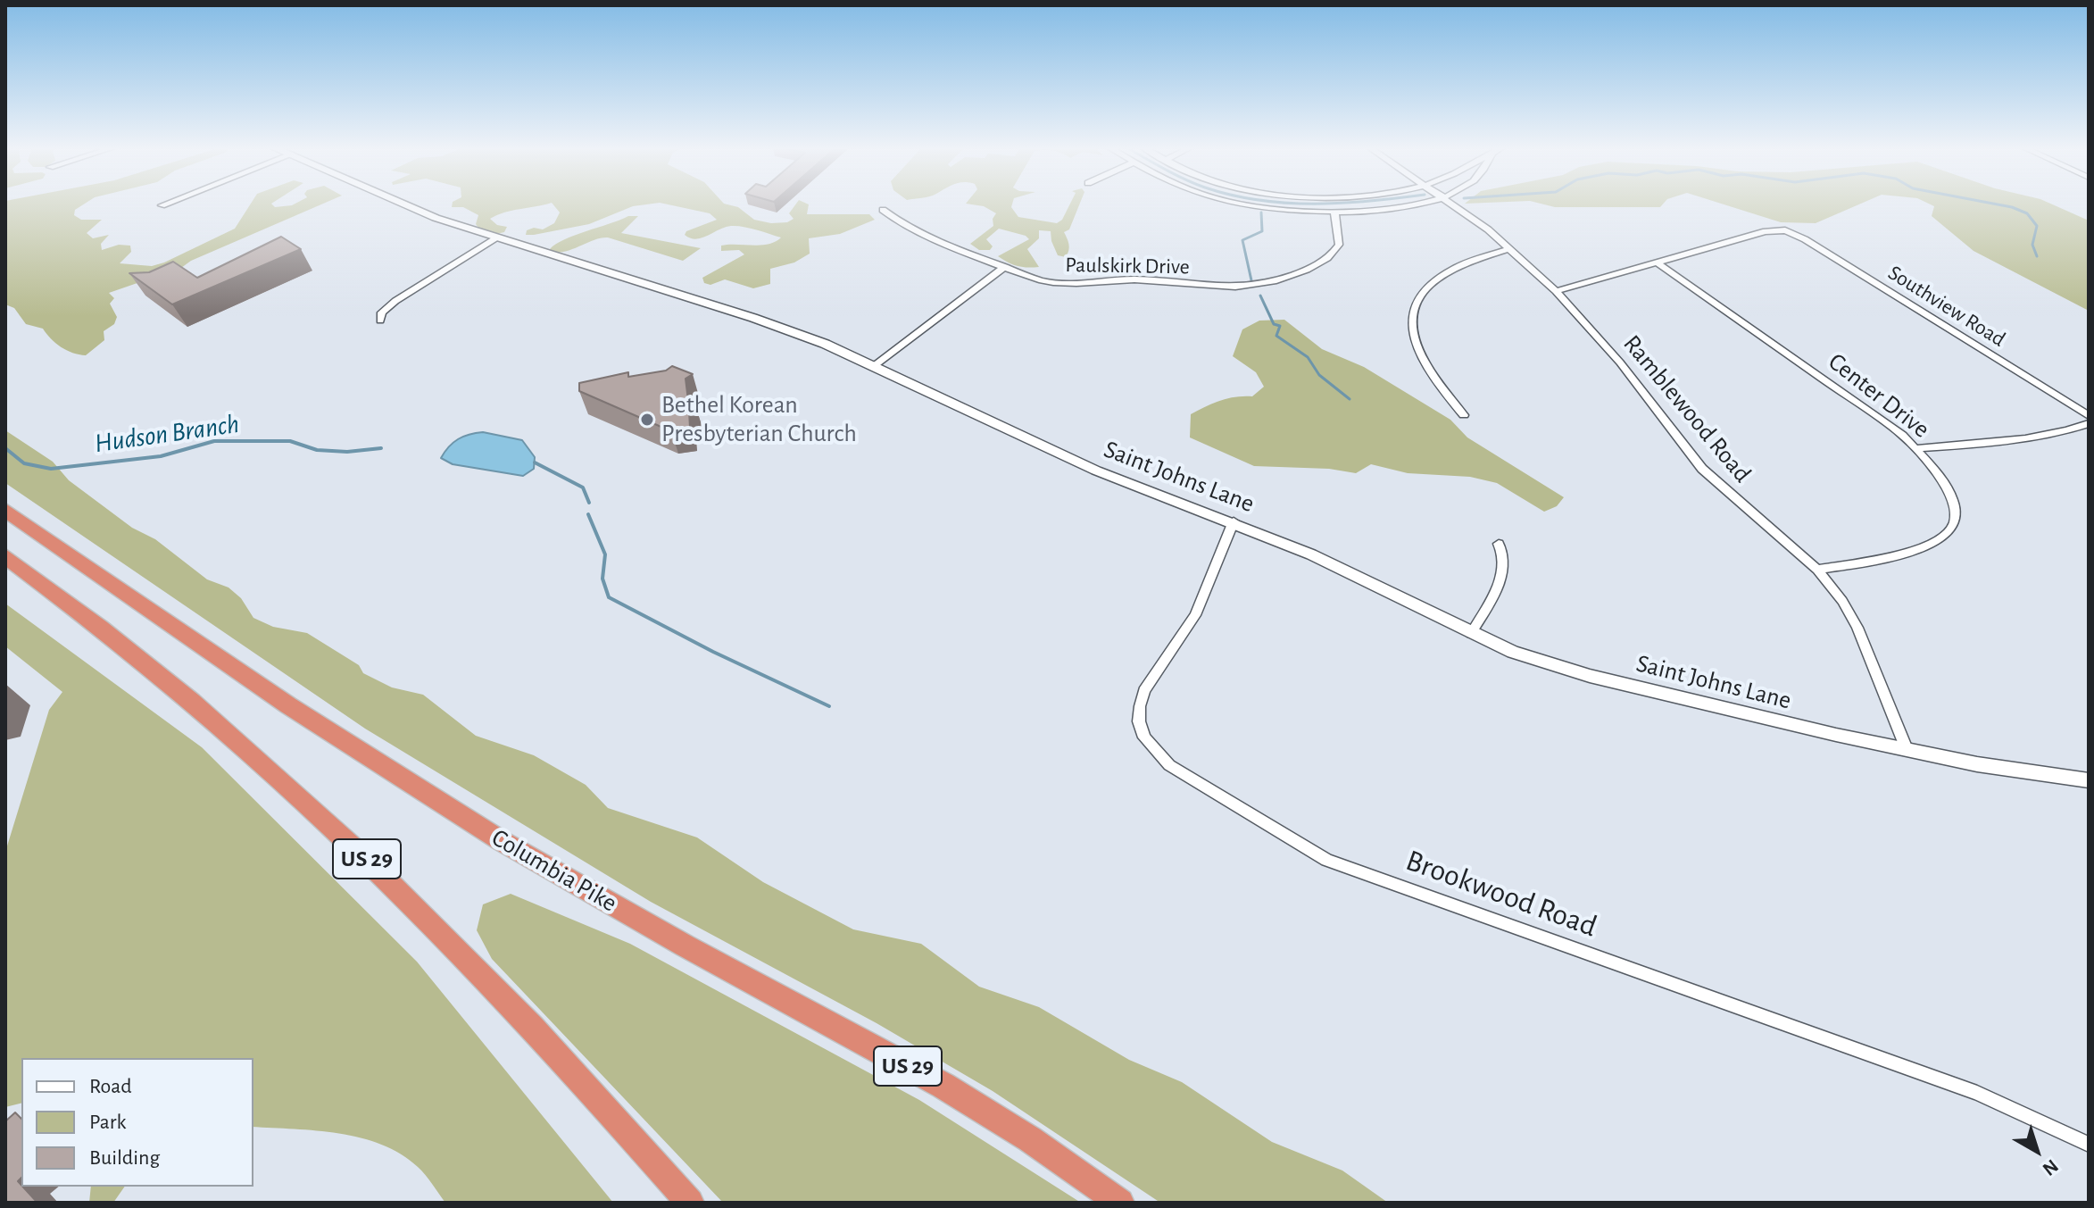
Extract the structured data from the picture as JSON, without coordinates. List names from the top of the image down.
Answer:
{
  "streets": {
    "highway": ["US 29", "Columbia Pike"],
    "street": [
      "Paulskirk Drive",
      "Southview Road",
      "Center Drive",
      "Ramblewood Road",
      "Saint Johns Lane",
      "Brookwood Road"
    ]
  },
  "crossings": [
    ["Southview Road", "Center Drive"],
    ["Center Drive", "Ramblewood Road"],
    ["Ramblewood Road", "Saint Johns Lane"],
    ["Saint Johns Lane", "Brookwood Road"]
  ],
  "water": ["Hudson Branch"],
  "places": ["Bethel Korean Presbyterian Church"],
  "legend": ["Road", "Park", "Building"],
  "north": "bottom right"
}
